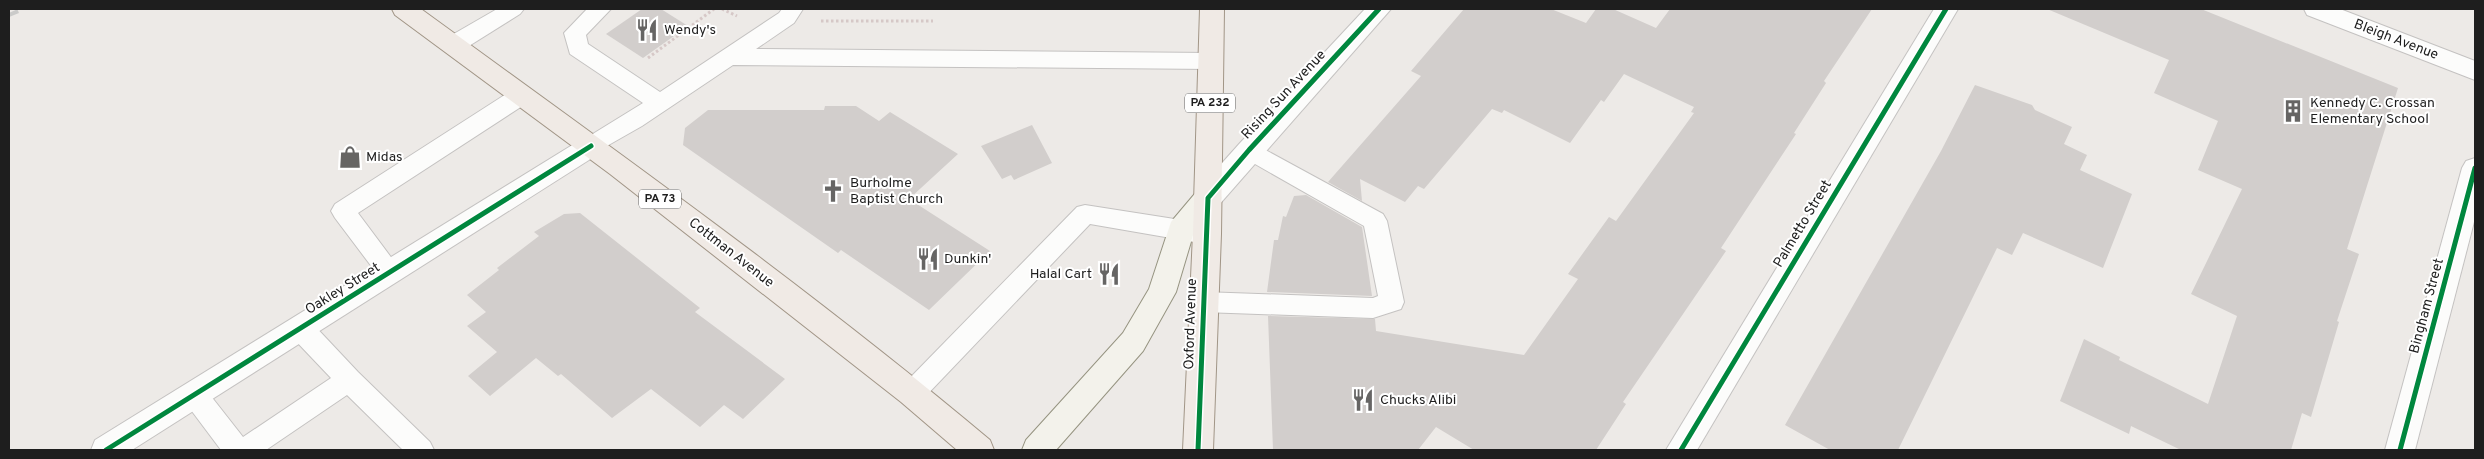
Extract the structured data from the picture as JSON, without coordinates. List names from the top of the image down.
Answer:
{
  "streets": {
    "main road": [
      "PA 232",
      "PA 73",
      "Cottman Avenue",
      "Oxford Avenue"
    ],
    "street": [
      "Bleigh Avenue",
      "Rising Sun Avenue",
      "Palmetto Street",
      "Oakley Street",
      "Bingham Street"
    ]
  },
  "crossings": [
    ["Rising Sun Avenue", "Oxford Avenue"],
    ["Cottman Avenue", "Oakley Street"]
  ],
  "places": {
    "restaurant": [
      "Wendy's",
      "Dunkin'",
      "Halal Cart",
      "Chucks Alibi"
    ],
    "building": ["Kennedy C. Crossan Elementary School"],
    "shop": ["Midas"],
    "church": ["Burholme Baptist Church"]
  }
}
